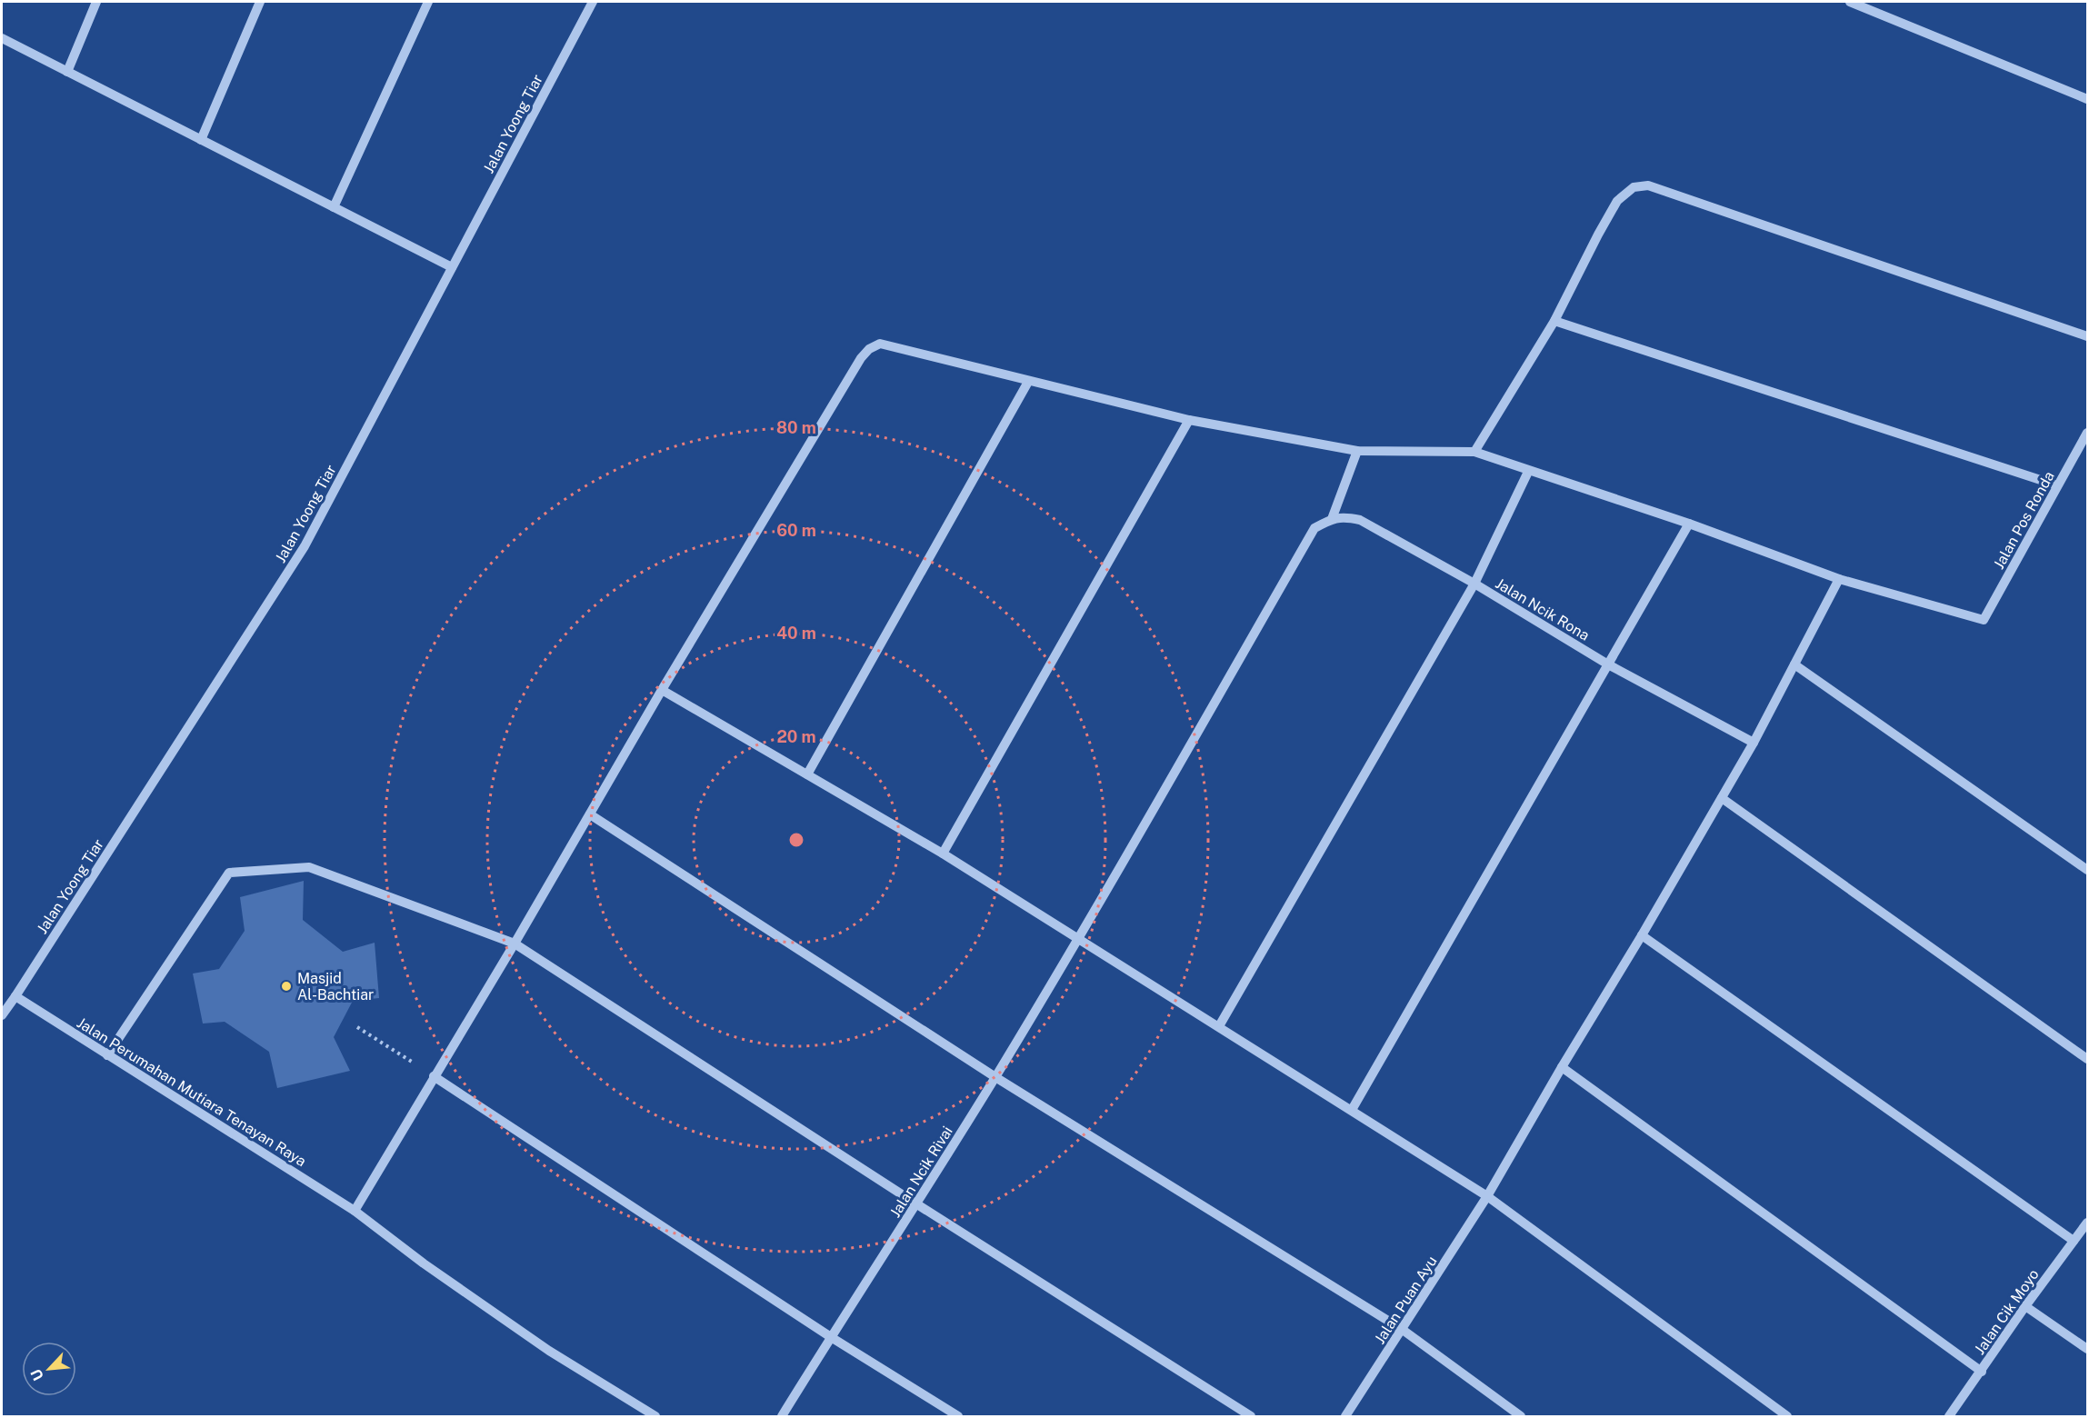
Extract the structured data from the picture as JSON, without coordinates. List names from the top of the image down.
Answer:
{
  "streets": {
    "street": [
      "Jalan Yoong Tiar",
      "Jalan Pos Ronda",
      "Jalan Ncik Rona",
      "Jalan Perumahan Mutiara Tenayan Raya",
      "Jalan Ncik Rivai",
      "Jalan Puan Ayu",
      "Jalan Cik Moyo"
    ]
  },
  "crossings": [
    ["Jalan Yoong Tiar", "Jalan Perumahan Mutiara Tenayan Raya"],
    ["Jalan Pos Ronda", "Jalan Puan Ayu"],
    ["Jalan Ncik Rona", "Jalan Ncik Rivai"],
    ["Jalan Ncik Rona", "Jalan Puan Ayu"]
  ],
  "places": ["Masjid Al-Bachtiar"],
  "north": "bottom left",
  "rings": [
    "80 m",
    "60 m",
    "40 m",
    "20 m"
  ]
}
